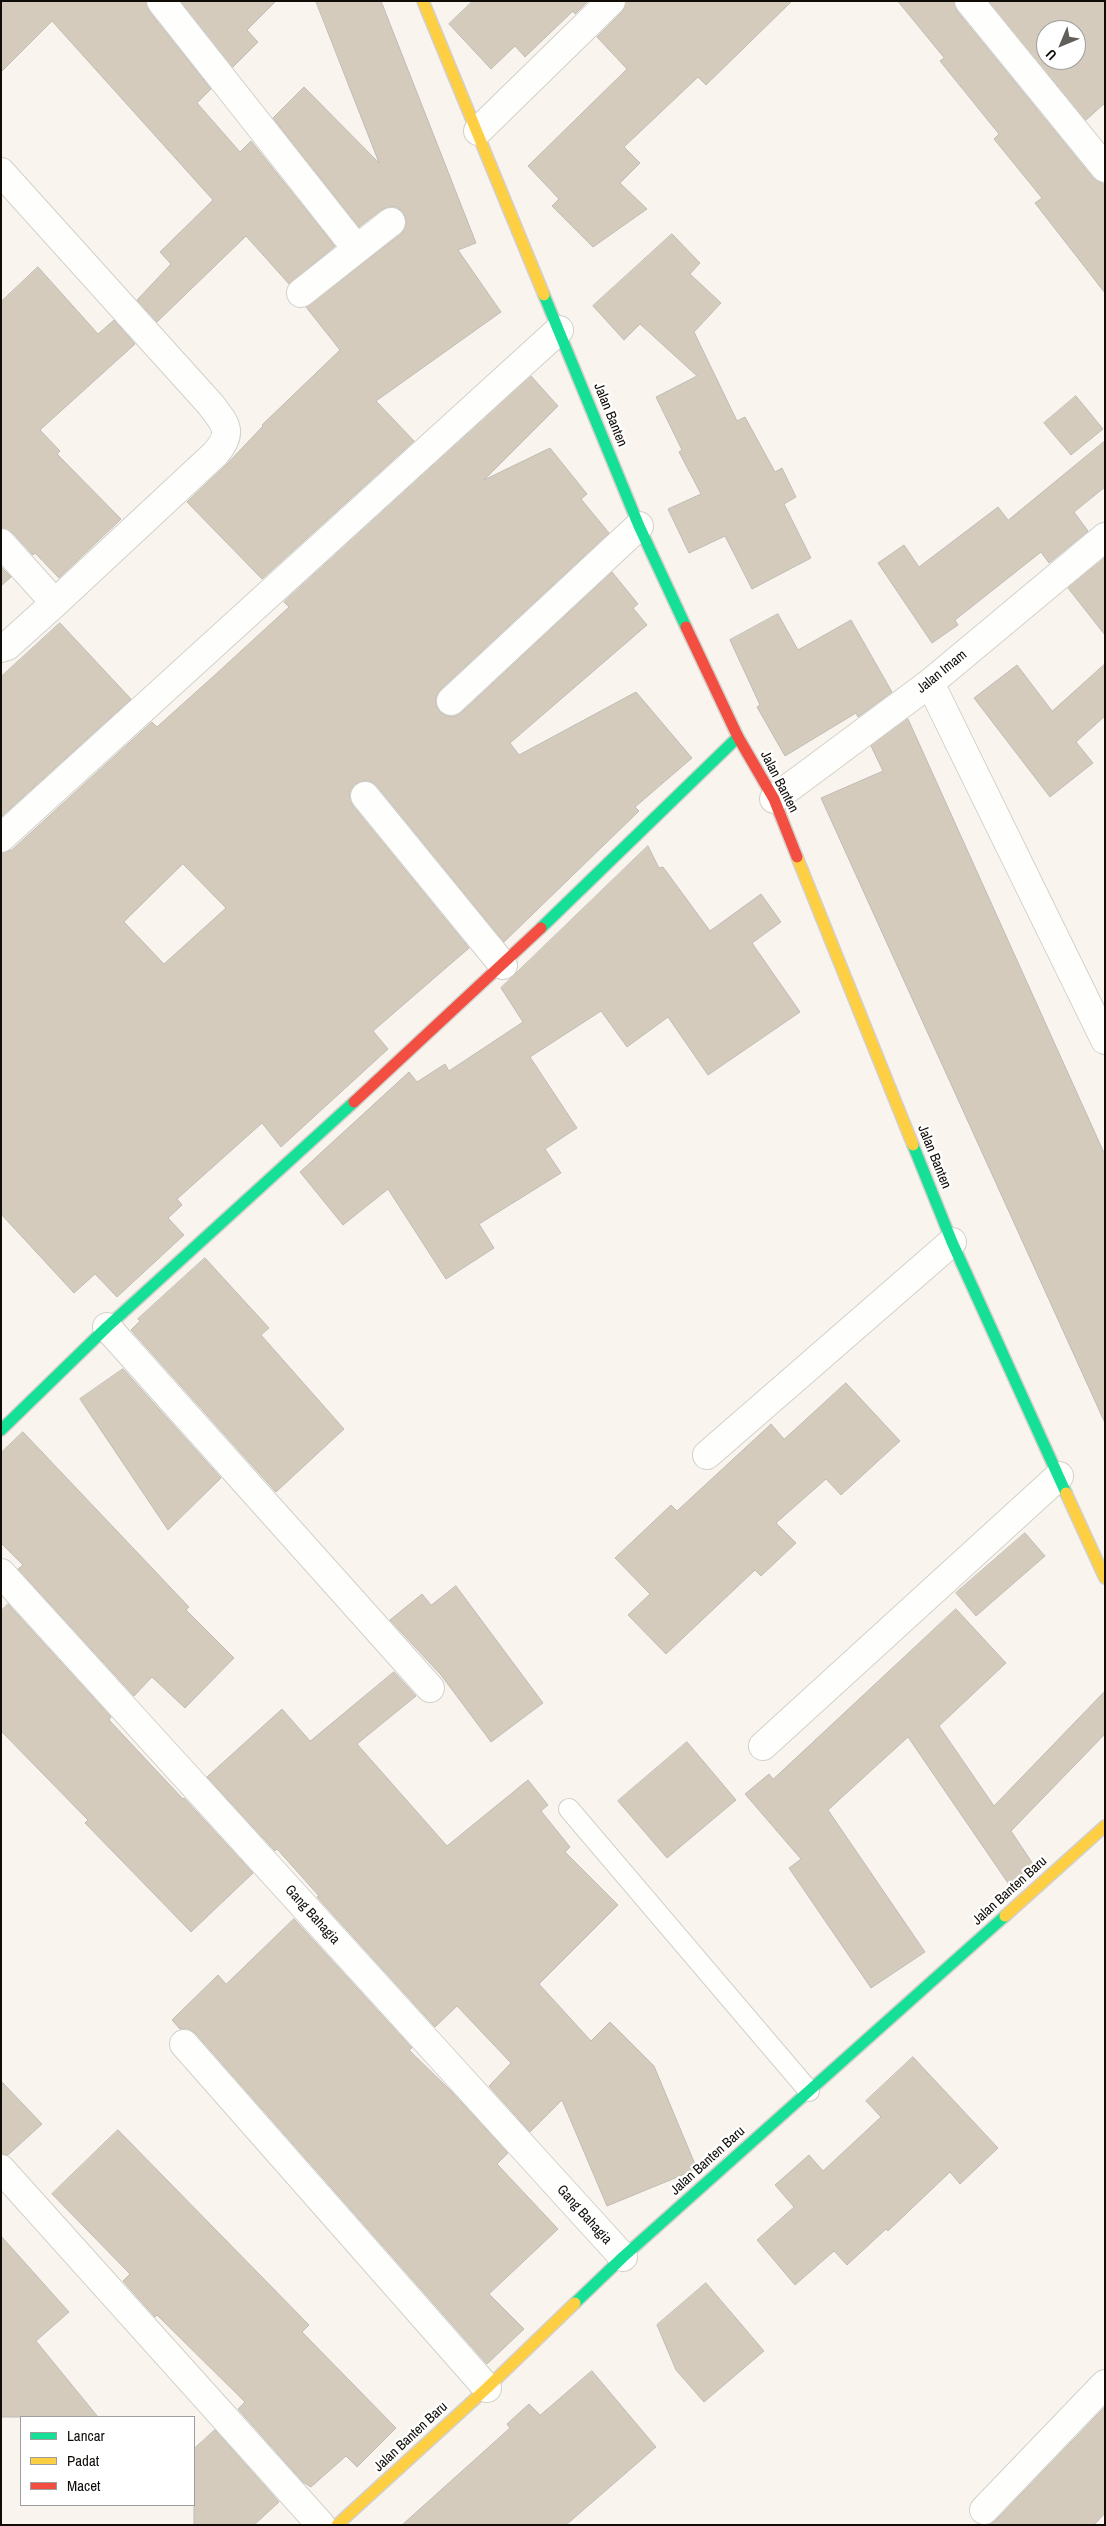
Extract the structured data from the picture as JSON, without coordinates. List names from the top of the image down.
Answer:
{
  "streets": {
    "street": [
      "Jalan Banten",
      "Jalan Imam",
      "Jalan Banten Baru",
      "Gang Bahagia"
    ]
  },
  "crossings": [
    ["Jalan Banten", "Jalan Imam"],
    ["Jalan Banten Baru", "Gang Bahagia"]
  ],
  "legend": ["Lancar", "Padat", "Macet"],
  "north": "bottom left"
}
